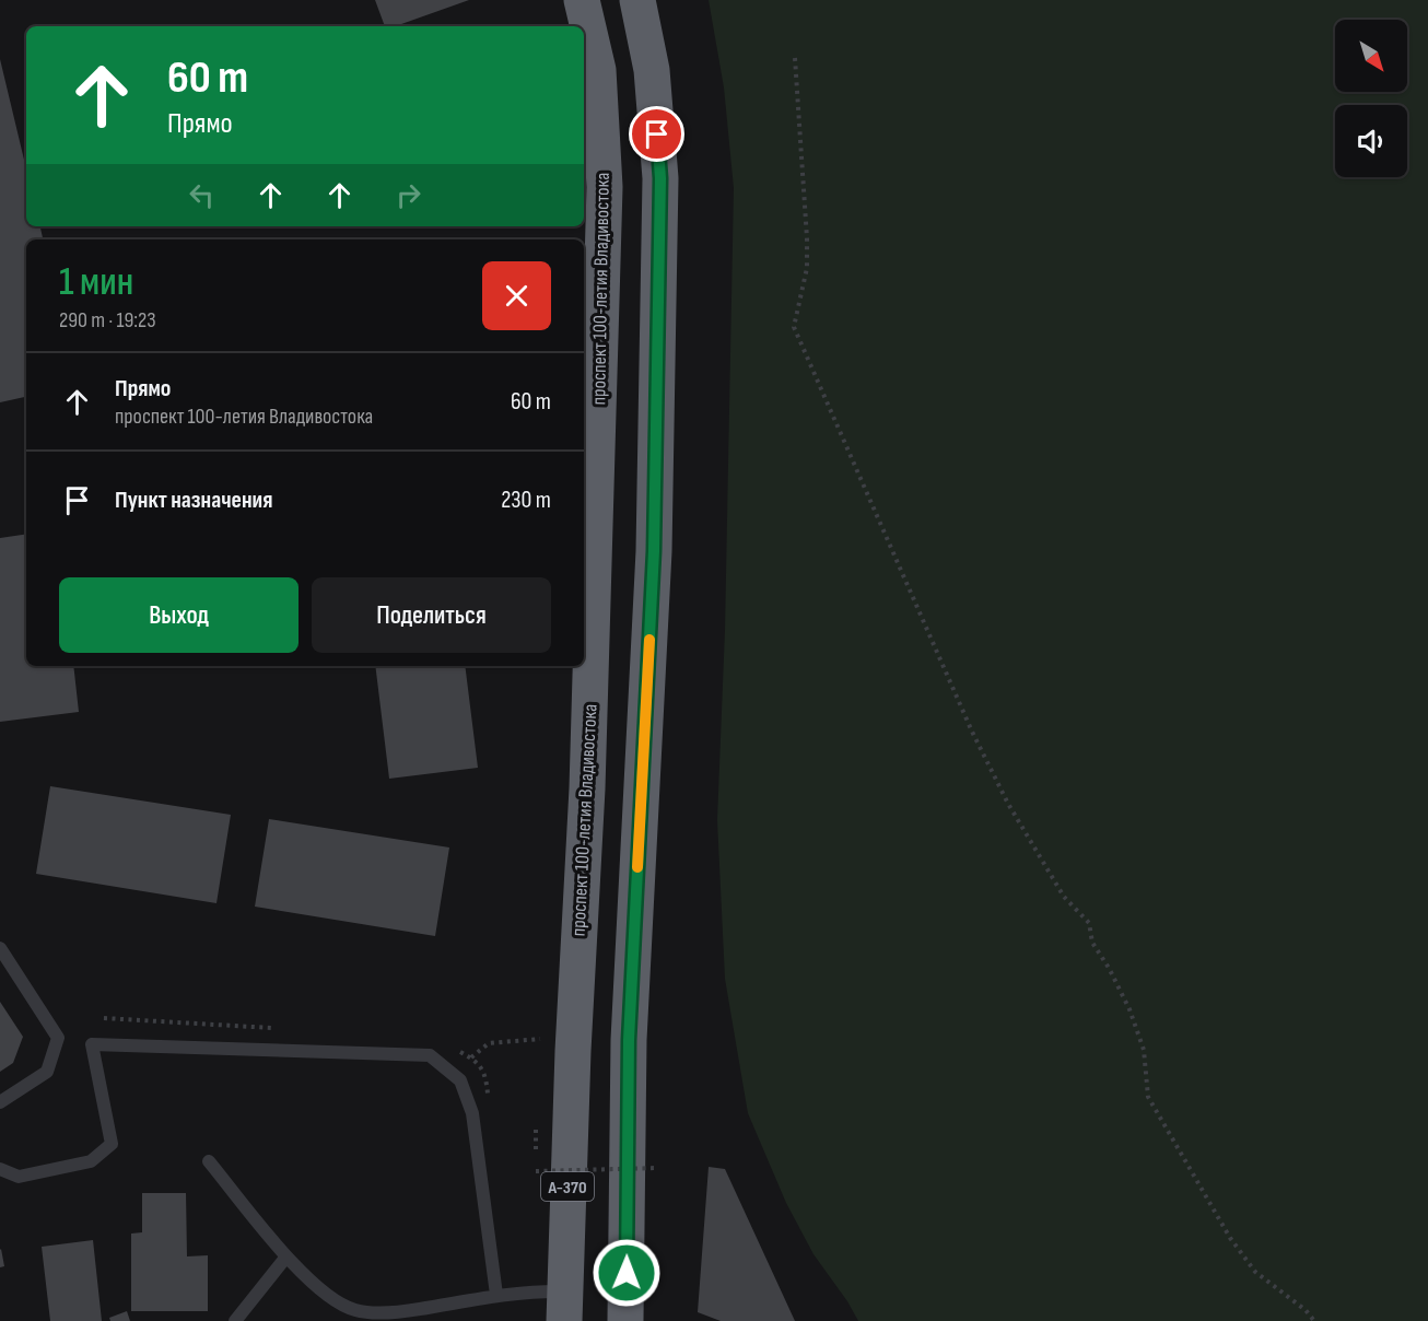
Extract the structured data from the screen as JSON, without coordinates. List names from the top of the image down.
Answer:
{
  "streets": {
    "highway": ["проспект 100-летия Владивостока", "А-370"]
  },
  "crossings": [
    ["проспект 100-летия Владивостока", "А-370"]
  ],
  "north": "bottom right",
  "page": {
    "turn": ["60 m", "Прямо"],
    "heading": ["1 мин", "290 m · 19:23"],
    "list": [
      {
        "name": "Прямо",
        "note": "проспект 100-летия Владивостока",
        "value": "60 m"
      },
      {
        "name": "Пункт назначения",
        "value": "230 m"
      }
    ],
    "buttons": ["Выход", "Поделиться"]
  }
}
